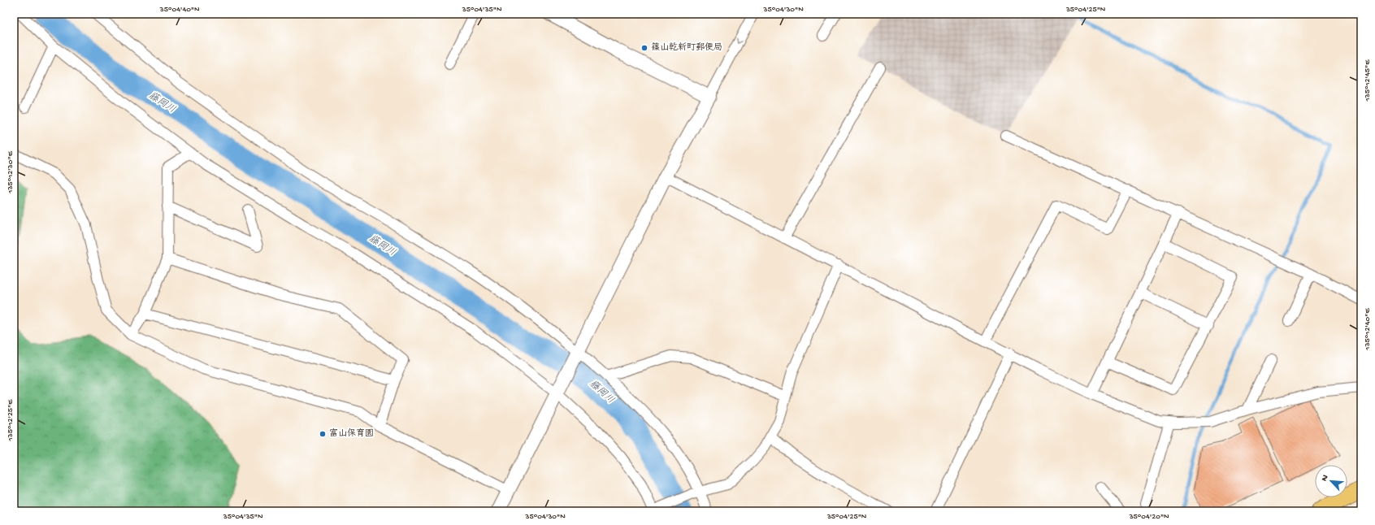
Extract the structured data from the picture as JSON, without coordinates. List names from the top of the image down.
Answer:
{
  "water": ["藤岡川"],
  "places": ["篠山乾新町郵便局", "富山保育園"],
  "north": "top left",
  "coordinates": [
    "35°04'40\"N",
    "35°04'35\"N",
    "35°04'30\"N",
    "35°04'25\"N",
    "135°12'45\"E",
    "135°12'30\"E",
    "135°12'40\"E",
    "135°12'25\"E",
    "35°04'20\"N"
  ]
}
